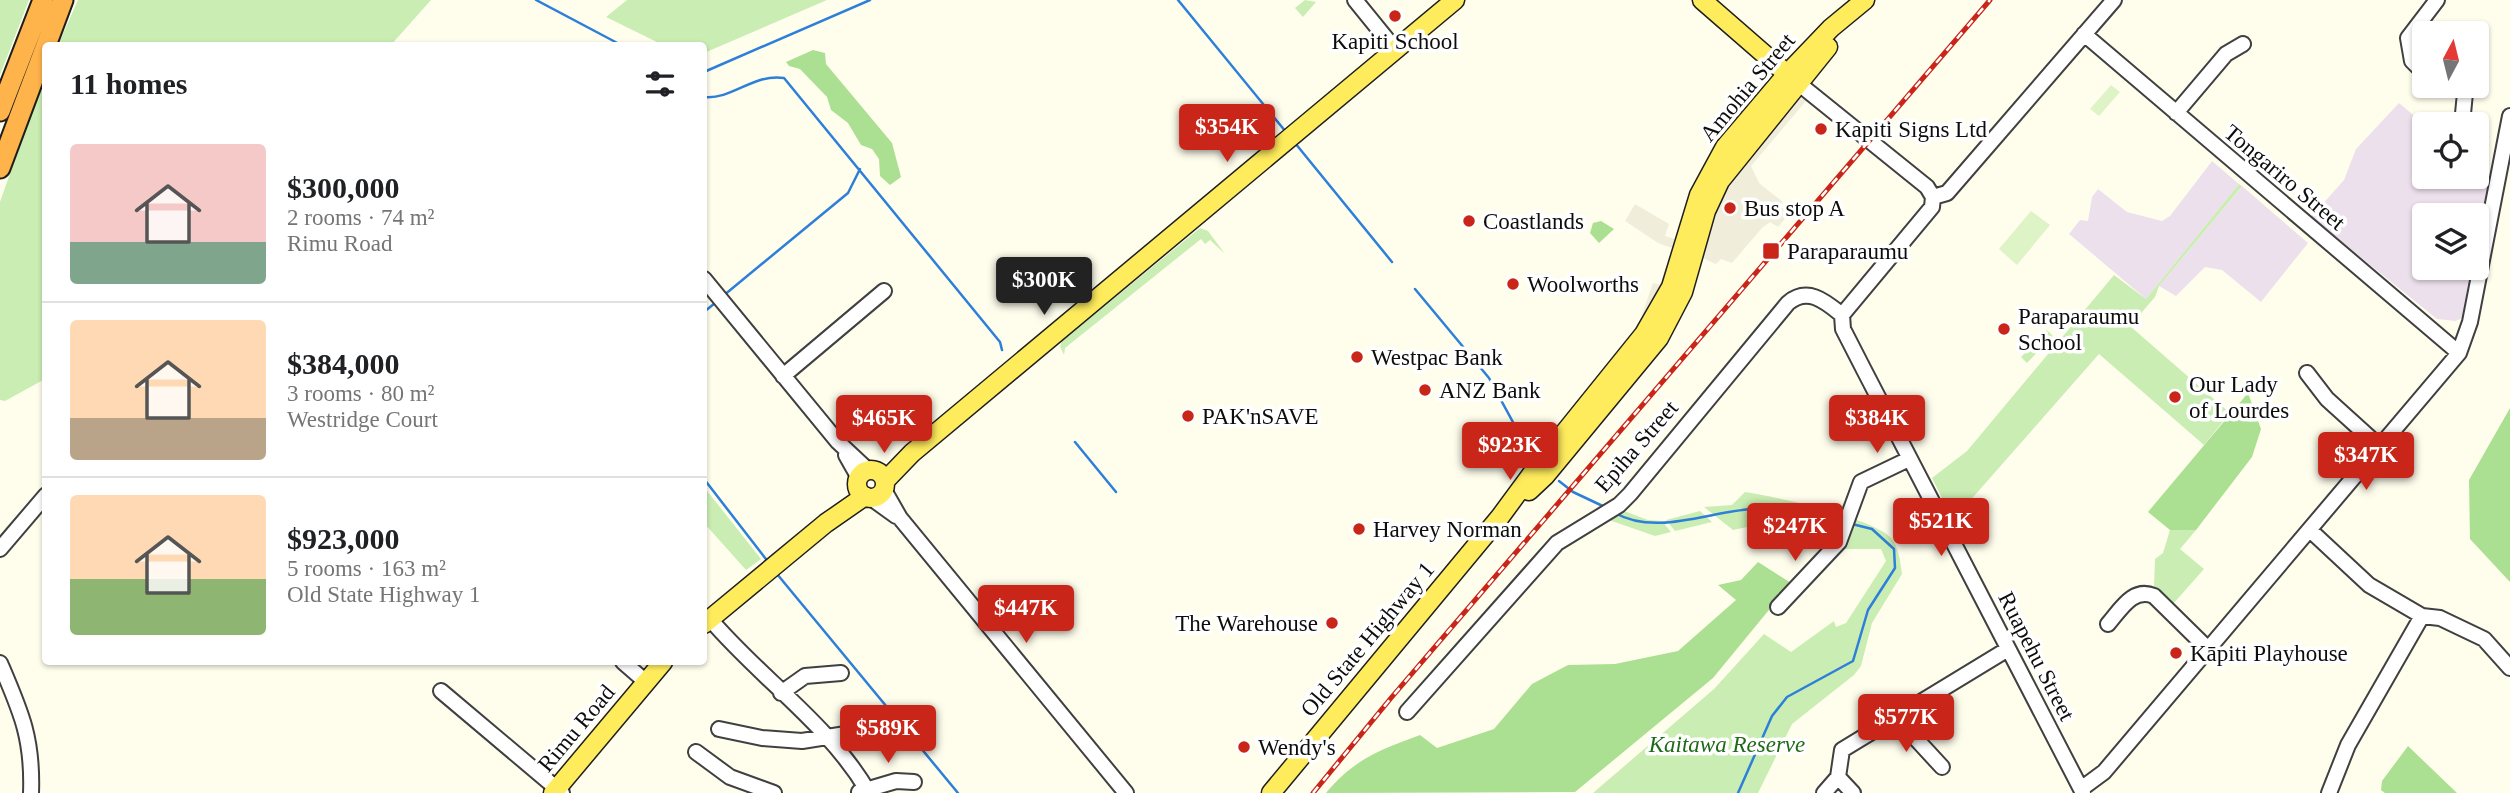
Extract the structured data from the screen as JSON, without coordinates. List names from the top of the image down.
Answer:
{
  "streets": {
    "main road": ["Amohia Street", "Old State Highway 1", "Rimu Road"],
    "street": ["Tongariro Street", "Epiha Street", "Ruapehu Street"]
  },
  "crossings": [
    ["Amohia Street", "Old State Highway 1"],
    ["Epiha Street", "Ruapehu Street"]
  ],
  "parks": ["Kaitawa Reserve"],
  "places": {
    "other": [
      "Kapiti School",
      "Kapiti Signs Ltd",
      "Bus stop A",
      "Coastlands",
      "Woolworths",
      "Paraparaumu School",
      "Westpac Bank",
      "ANZ Bank",
      "Our Lady of Lourdes",
      "PAK'nSAVE",
      "Harvey Norman",
      "The Warehouse",
      "Kāpiti Playhouse",
      "Wendy's"
    ],
    "transit": ["Paraparaumu"]
  },
  "north": "top",
  "page": {
    "heading": "11 homes",
    "price": [
      "$354K",
      "$300K",
      "$465K",
      "$384K",
      "$923K",
      "$347K",
      "$521K",
      "$247K",
      "$447K",
      "$577K",
      "$589K"
    ],
    "list": [
      {
        "name": "$300,000",
        "note": "2 rooms · 74 m² · Rimu Road"
      },
      {
        "name": "$384,000",
        "note": "3 rooms · 80 m² · Westridge Court"
      },
      {
        "name": "$923,000",
        "note": "5 rooms · 163 m² · Old State Highway 1"
      }
    ]
  }
}
